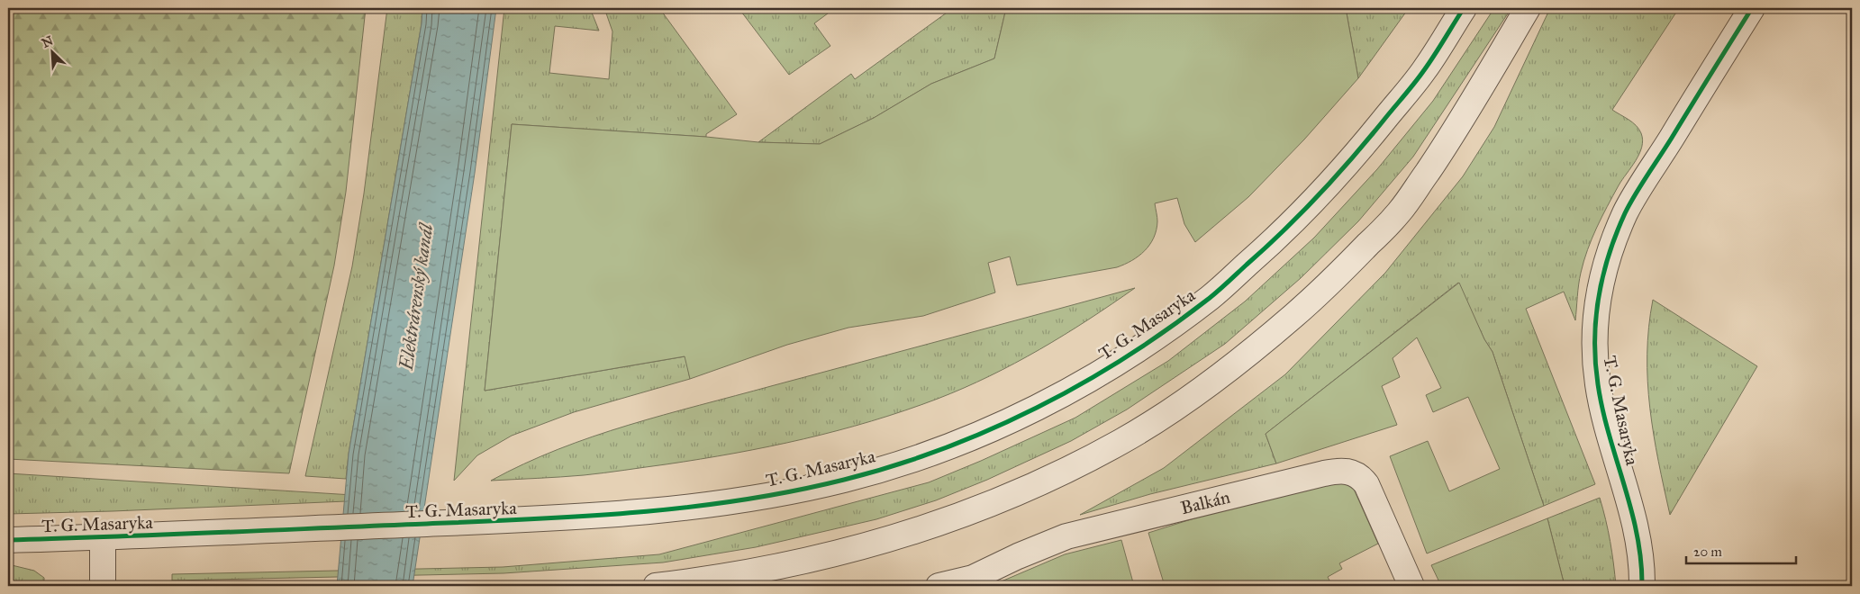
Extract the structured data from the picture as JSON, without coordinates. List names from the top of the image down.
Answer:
{
  "streets": {
    "street": ["T. G. Masaryka", "Balkán"]
  },
  "water": ["Elektrárenský kanál"],
  "scale_bar": "20 m",
  "north": "top left"
}
